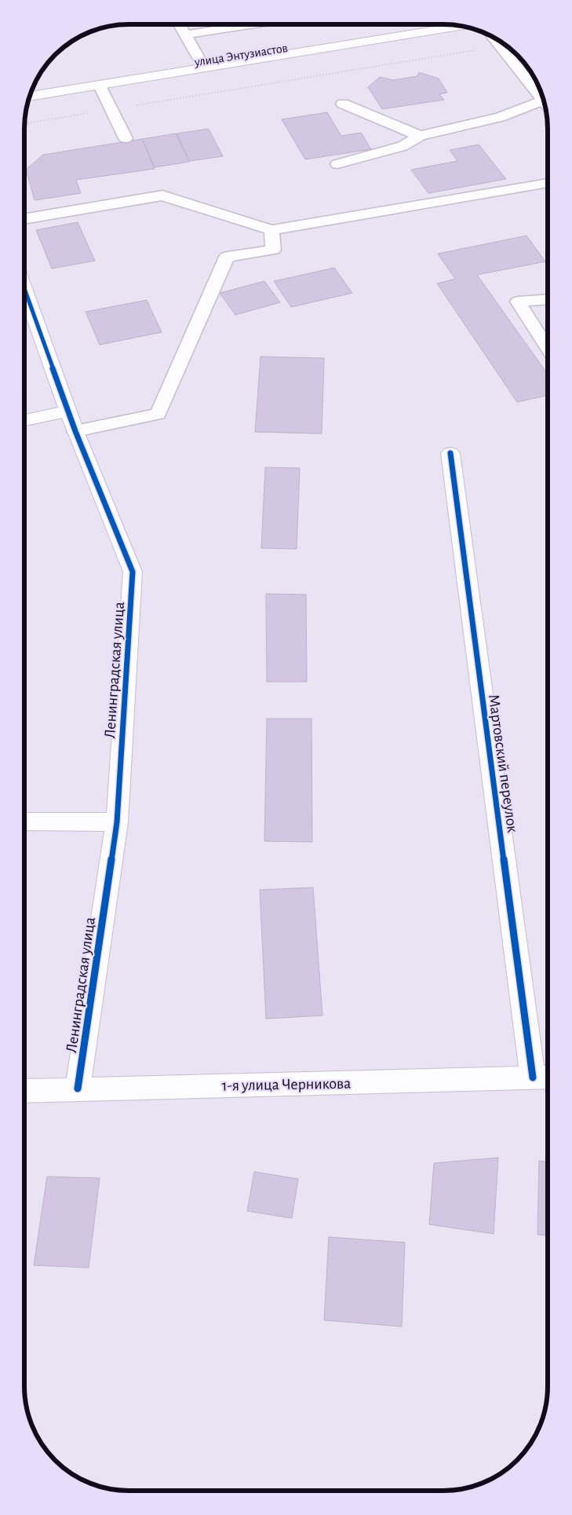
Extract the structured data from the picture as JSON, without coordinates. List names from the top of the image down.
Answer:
{
  "streets": {
    "street": [
      "улица Энтузиастов",
      "Ленинградская улица",
      "Мартовский переулок",
      "1-я улица Черникова"
    ]
  },
  "crossings": [
    ["Ленинградская улица", "1-я улица Черникова"],
    ["Мартовский переулок", "1-я улица Черникова"]
  ]
}
